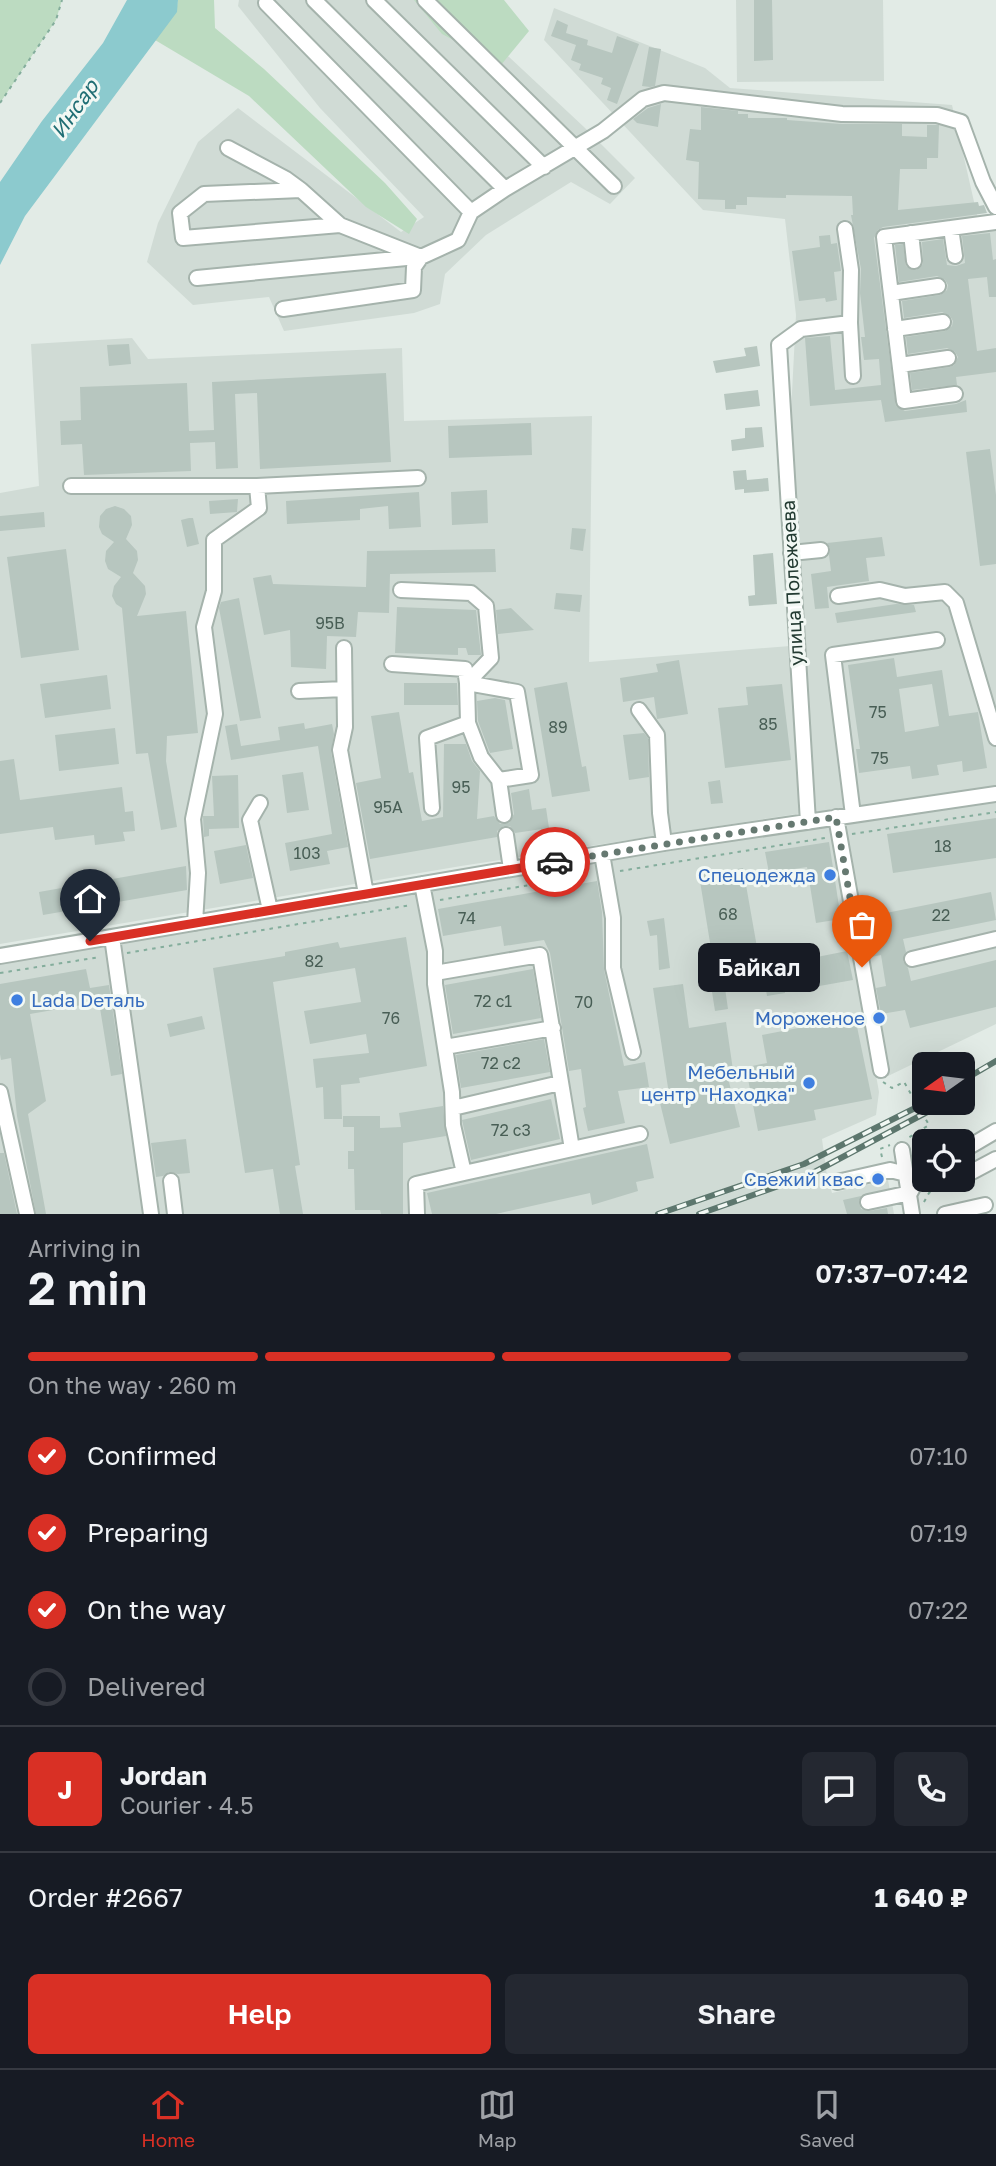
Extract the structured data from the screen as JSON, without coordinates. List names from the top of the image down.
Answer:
{
  "streets": {
    "street": ["улица Полежаева"]
  },
  "water": ["Инсар"],
  "places": [
    "Спецодежда",
    "Байкал",
    "Lada Dеталь",
    "Мороженое",
    "Мебельный центр \"Находка\"",
    "Свежий квас"
  ],
  "house_numbers": [
    "95В",
    "75",
    "85",
    "89",
    "75",
    "95",
    "95А",
    "18",
    "103",
    "68",
    "22",
    "74",
    "82",
    "72 с1",
    "70",
    "76",
    "72 с2",
    "72 с3"
  ],
  "north": "left",
  "page": {
    "bubble": "Байкал",
    "heading": ["2 min", "Arriving in", "07:37–07:42"],
    "panel": [
      "Jordan",
      "Courier · 4.5",
      "Order #2667",
      "1 640 ₽"
    ],
    "bar": "On the way · 260 m",
    "list": [
      ["Confirmed", "07:10"],
      ["Preparing", "07:19"],
      ["On the way", "07:22"],
      "Delivered"
    ],
    "round": "J",
    "buttons": ["Help", "Share"],
    "tabs": ["Home", "Map", "Saved"]
  }
}
